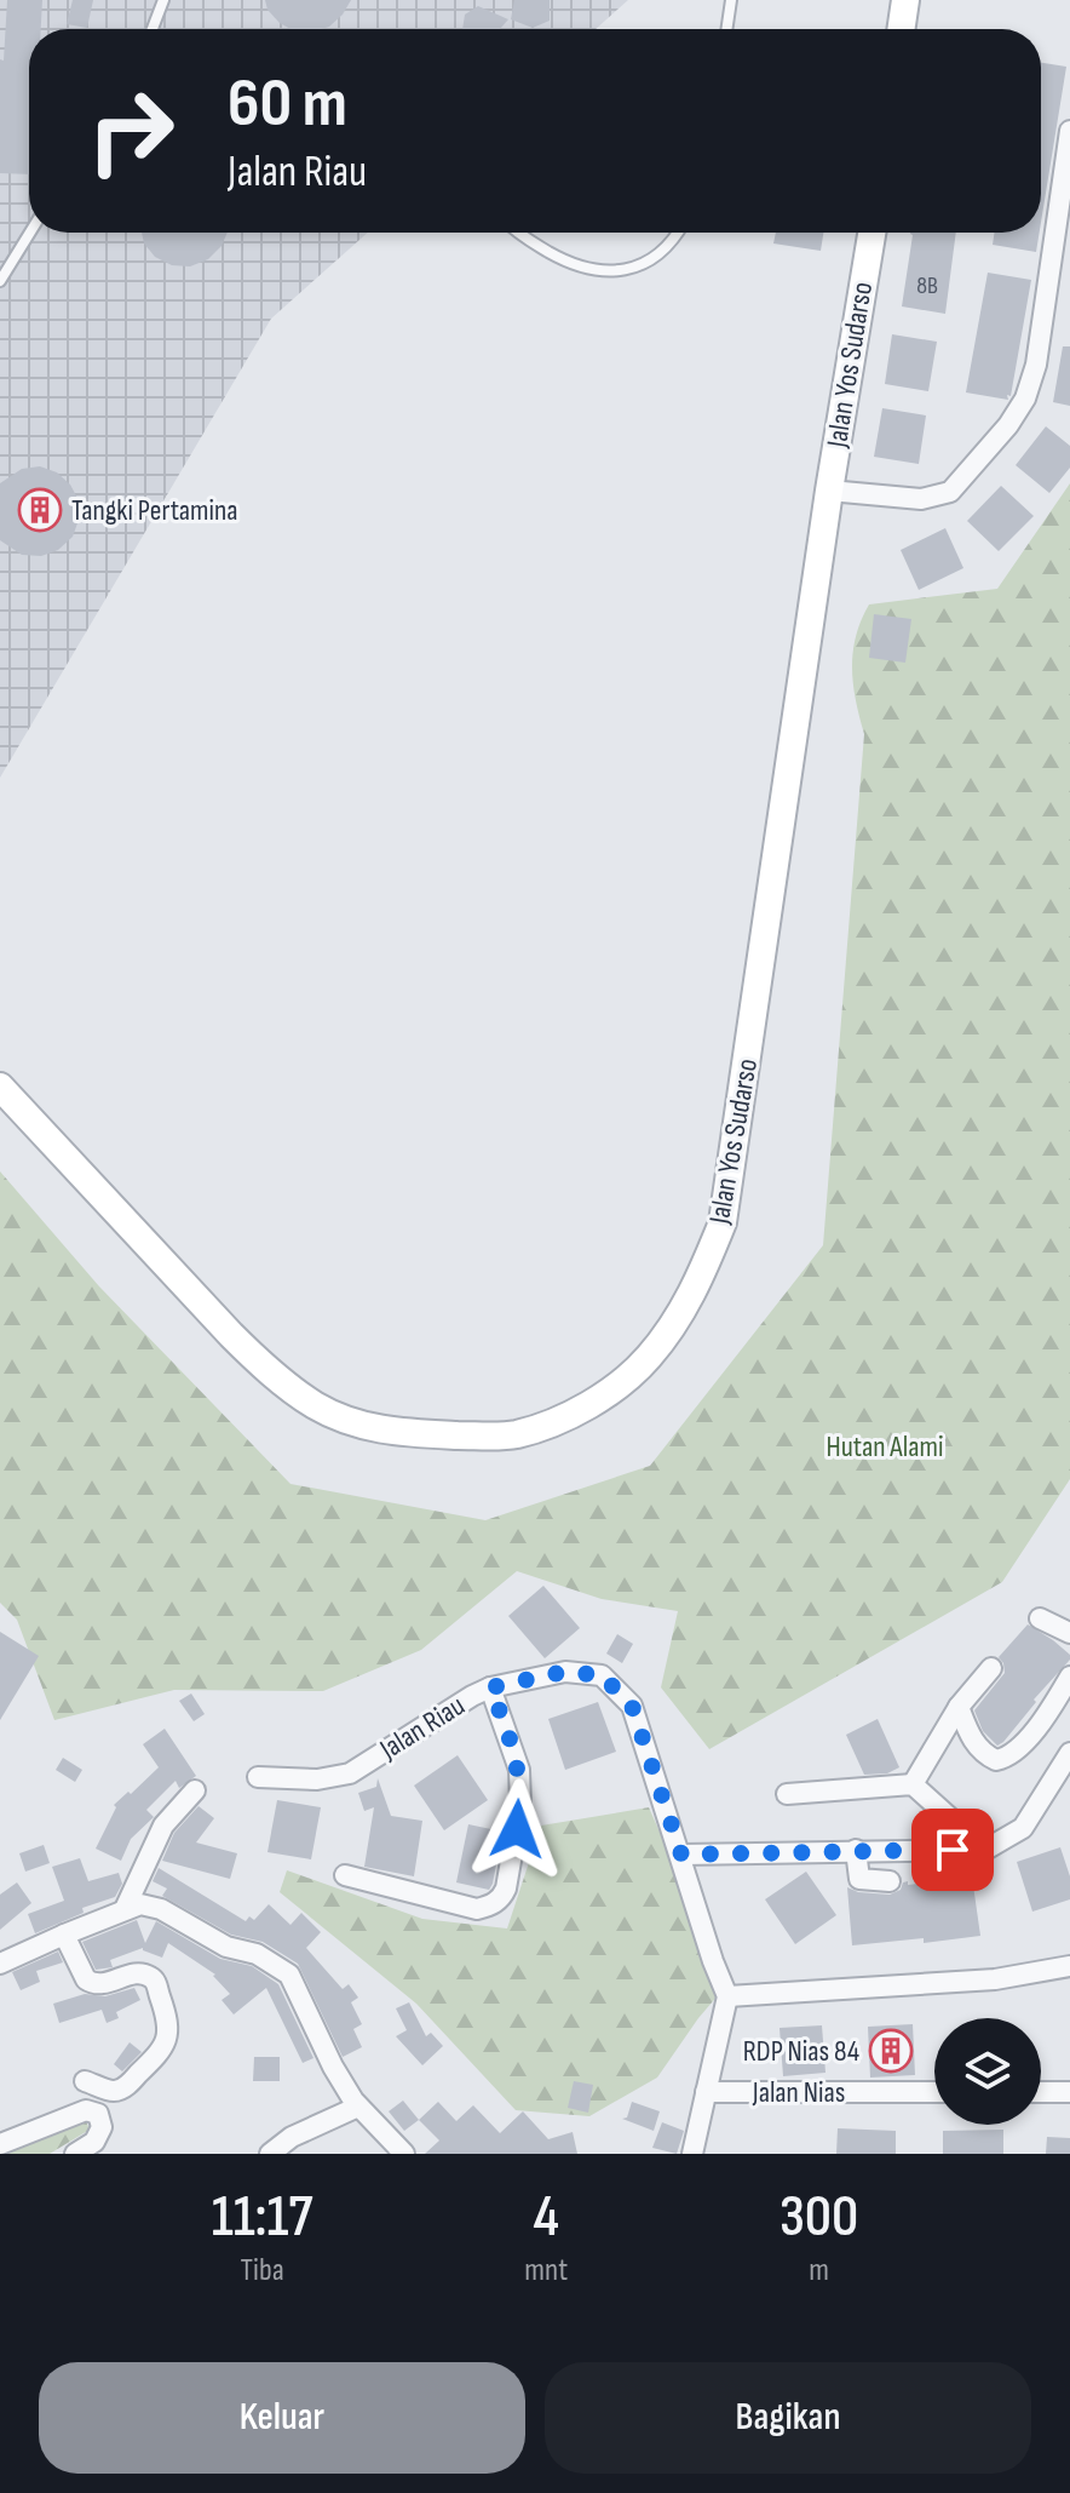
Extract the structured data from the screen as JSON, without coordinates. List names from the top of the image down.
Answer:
{
  "streets": {
    "main road": ["Jalan Yos Sudarso"],
    "street": ["Jalan Riau", "Jalan Nias"]
  },
  "parks": ["Hutan Alami"],
  "places": {
    "building": ["Tangki Pertamina", "RDP Nias 84"]
  },
  "house_numbers": ["8B"],
  "page": {
    "turn": ["60 m", "Jalan Riau"],
    "eta": [
      "11:17",
      "Tiba",
      "4",
      "mnt",
      "300",
      "m"
    ],
    "buttons": ["Keluar", "Bagikan"]
  }
}
